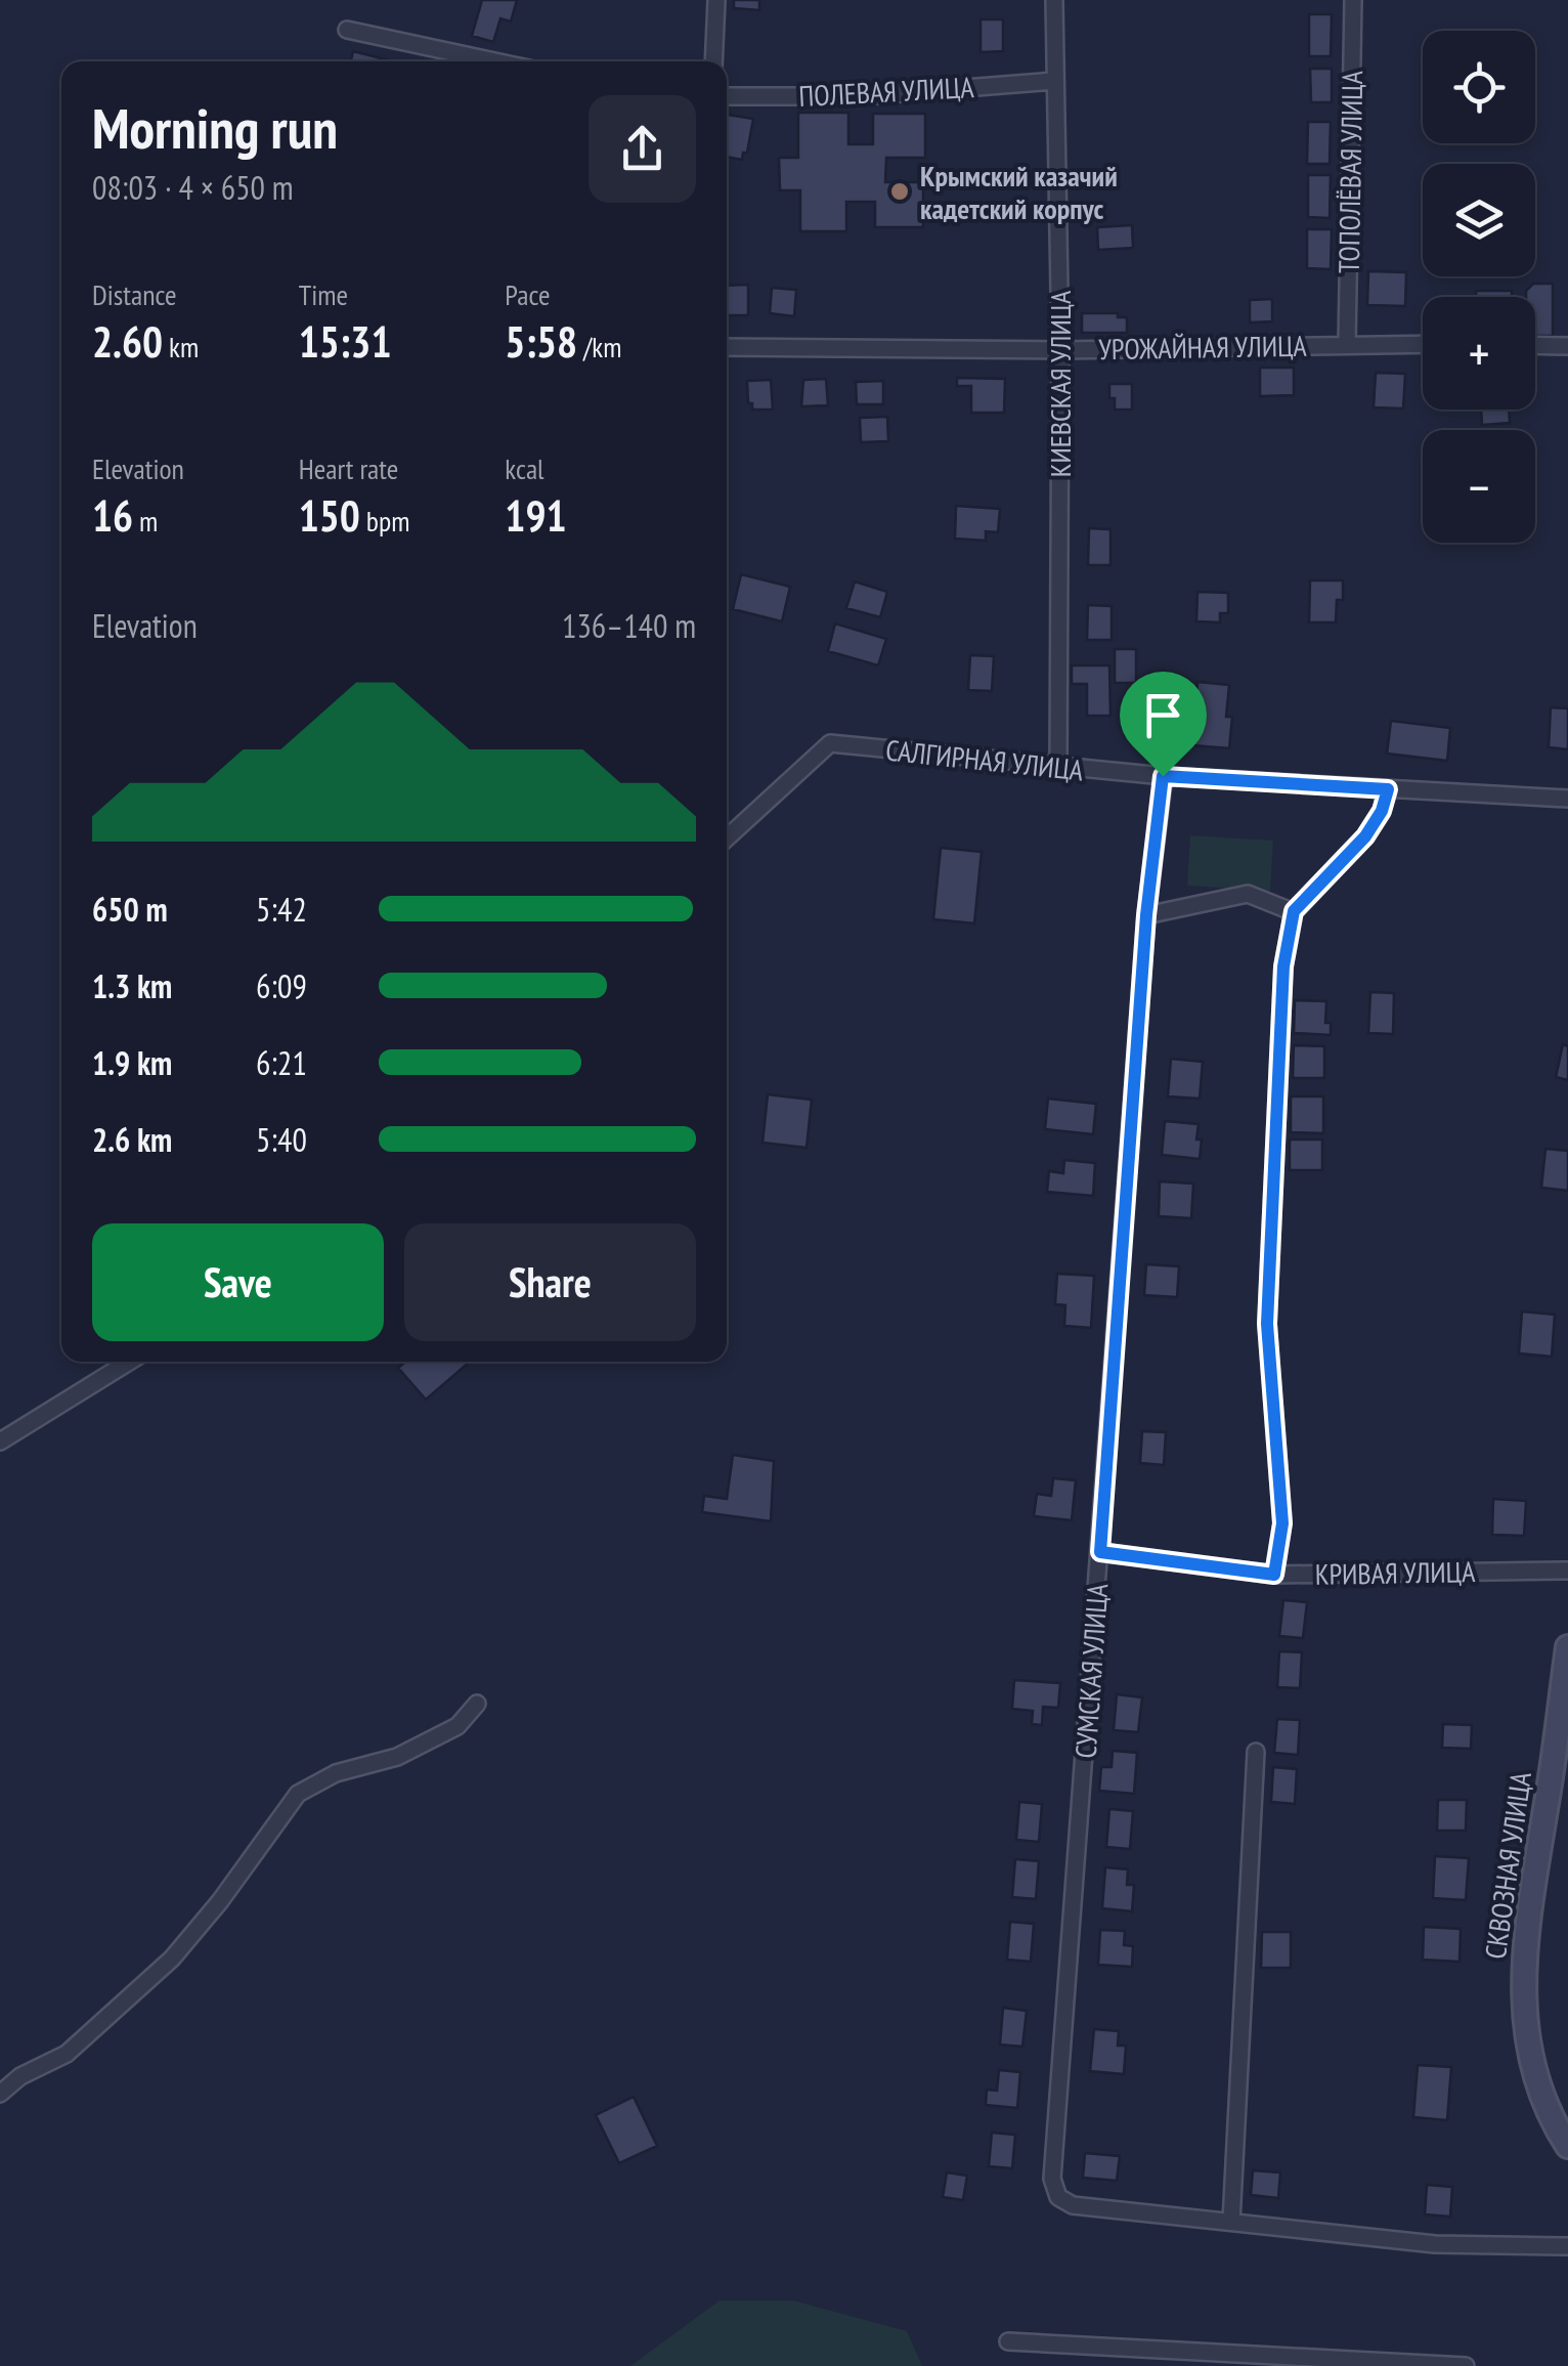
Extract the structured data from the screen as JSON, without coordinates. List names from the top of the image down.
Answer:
{
  "streets": {
    "main road": ["СКВОЗНАЯ УЛИЦА"],
    "street": [
      "ПОЛЕВАЯ УЛИЦА",
      "ТОПОЛЁВАЯ УЛИЦА",
      "УРОЖАЙНАЯ УЛИЦА",
      "КИЕВСКАЯ УЛИЦА",
      "САЛГИРНАЯ УЛИЦА",
      "КРИВАЯ УЛИЦА",
      "СУМСКАЯ УЛИЦА"
    ]
  },
  "crossings": [
    ["ПОЛЕВАЯ УЛИЦА", "КИЕВСКАЯ УЛИЦА"],
    ["ТОПОЛЁВАЯ УЛИЦА", "УРОЖАЙНАЯ УЛИЦА"],
    ["УРОЖАЙНАЯ УЛИЦА", "КИЕВСКАЯ УЛИЦА"],
    ["КИЕВСКАЯ УЛИЦА", "САЛГИРНАЯ УЛИЦА"],
    ["САЛГИРНАЯ УЛИЦА", "СУМСКАЯ УЛИЦА"],
    ["КРИВАЯ УЛИЦА", "СУМСКАЯ УЛИЦА"]
  ],
  "places": ["Крымский казачий кадетский корпус"],
  "page": {
    "map_buttons": ["+", "−"],
    "heading": ["Morning run", "08:03 · 4 × 650 m"],
    "stats": [
      ["Distance", "2.60 km"],
      ["Time", "15:31"],
      ["Pace", "5:58 /km"],
      ["Elevation", "16 m"],
      ["Heart rate", "150 bpm"],
      ["kcal", "191"]
    ],
    "chart": ["Elevation", "136–140 m"],
    "list": [
      {
        "name": "650 m",
        "note": "5:42"
      },
      {
        "name": "1.3 km",
        "note": "6:09"
      },
      {
        "name": "1.9 km",
        "note": "6:21"
      },
      {
        "name": "2.6 km",
        "note": "5:40"
      }
    ],
    "buttons": ["Save", "Share"]
  }
}
